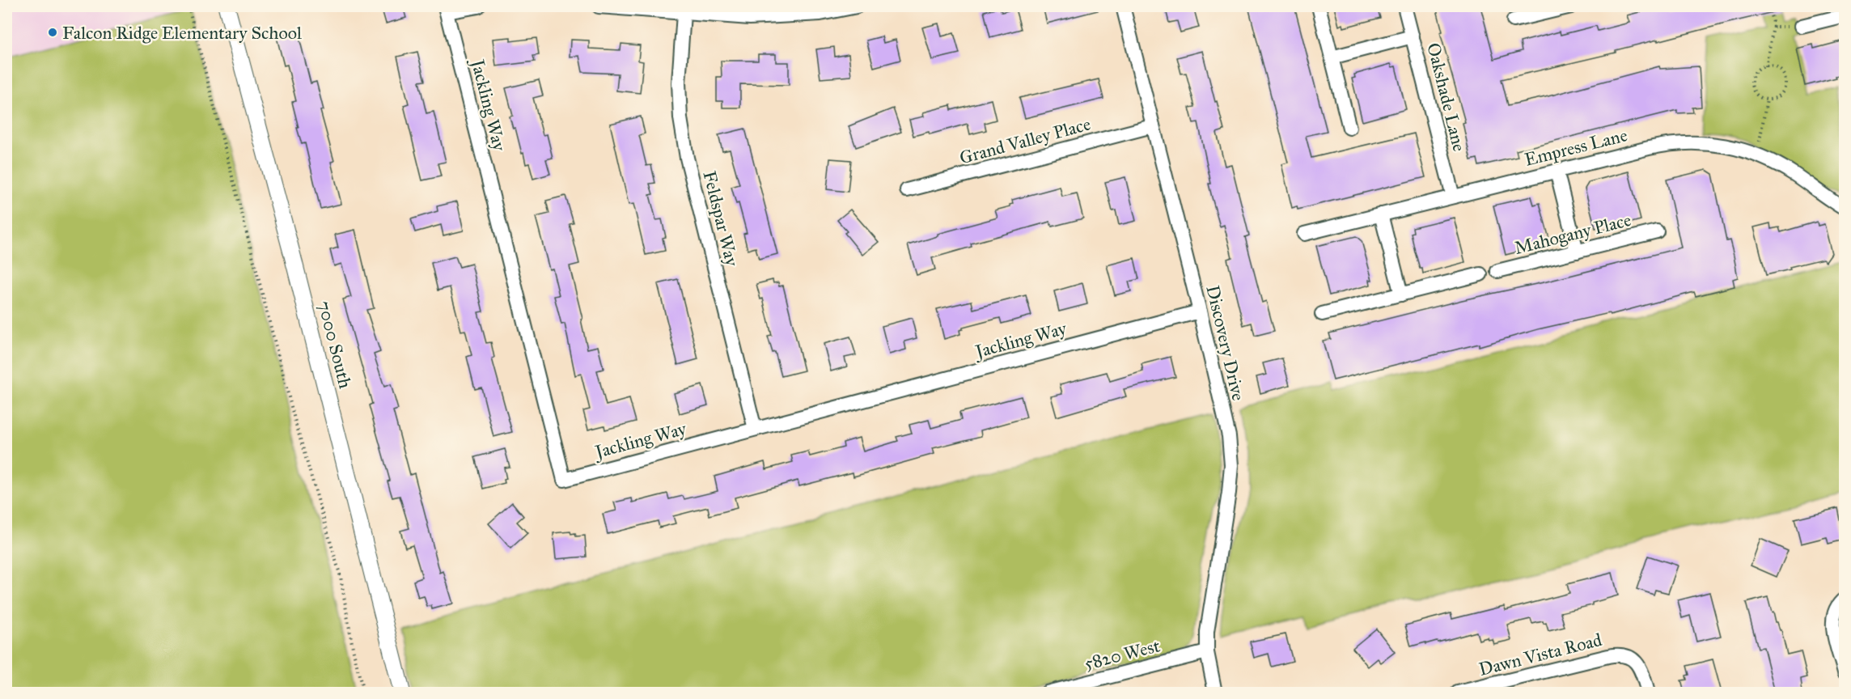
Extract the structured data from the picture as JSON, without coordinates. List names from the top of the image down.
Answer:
{
  "streets": {
    "street": [
      "Oakshade Lane",
      "Jackling Way",
      "Grand Valley Place",
      "Empress Lane",
      "Feldspar Way",
      "Mahogany Place",
      "Discovery Drive",
      "7000 South",
      "5820 West",
      "Dawn Vista Road"
    ]
  },
  "crossings": [
    ["Oakshade Lane", "Empress Lane"],
    ["Jackling Way", "Feldspar Way"],
    ["Jackling Way", "Discovery Drive"],
    ["Grand Valley Place", "Discovery Drive"],
    ["Discovery Drive", "5820 West"]
  ],
  "places": ["Falcon Ridge Elementary School"]
}
